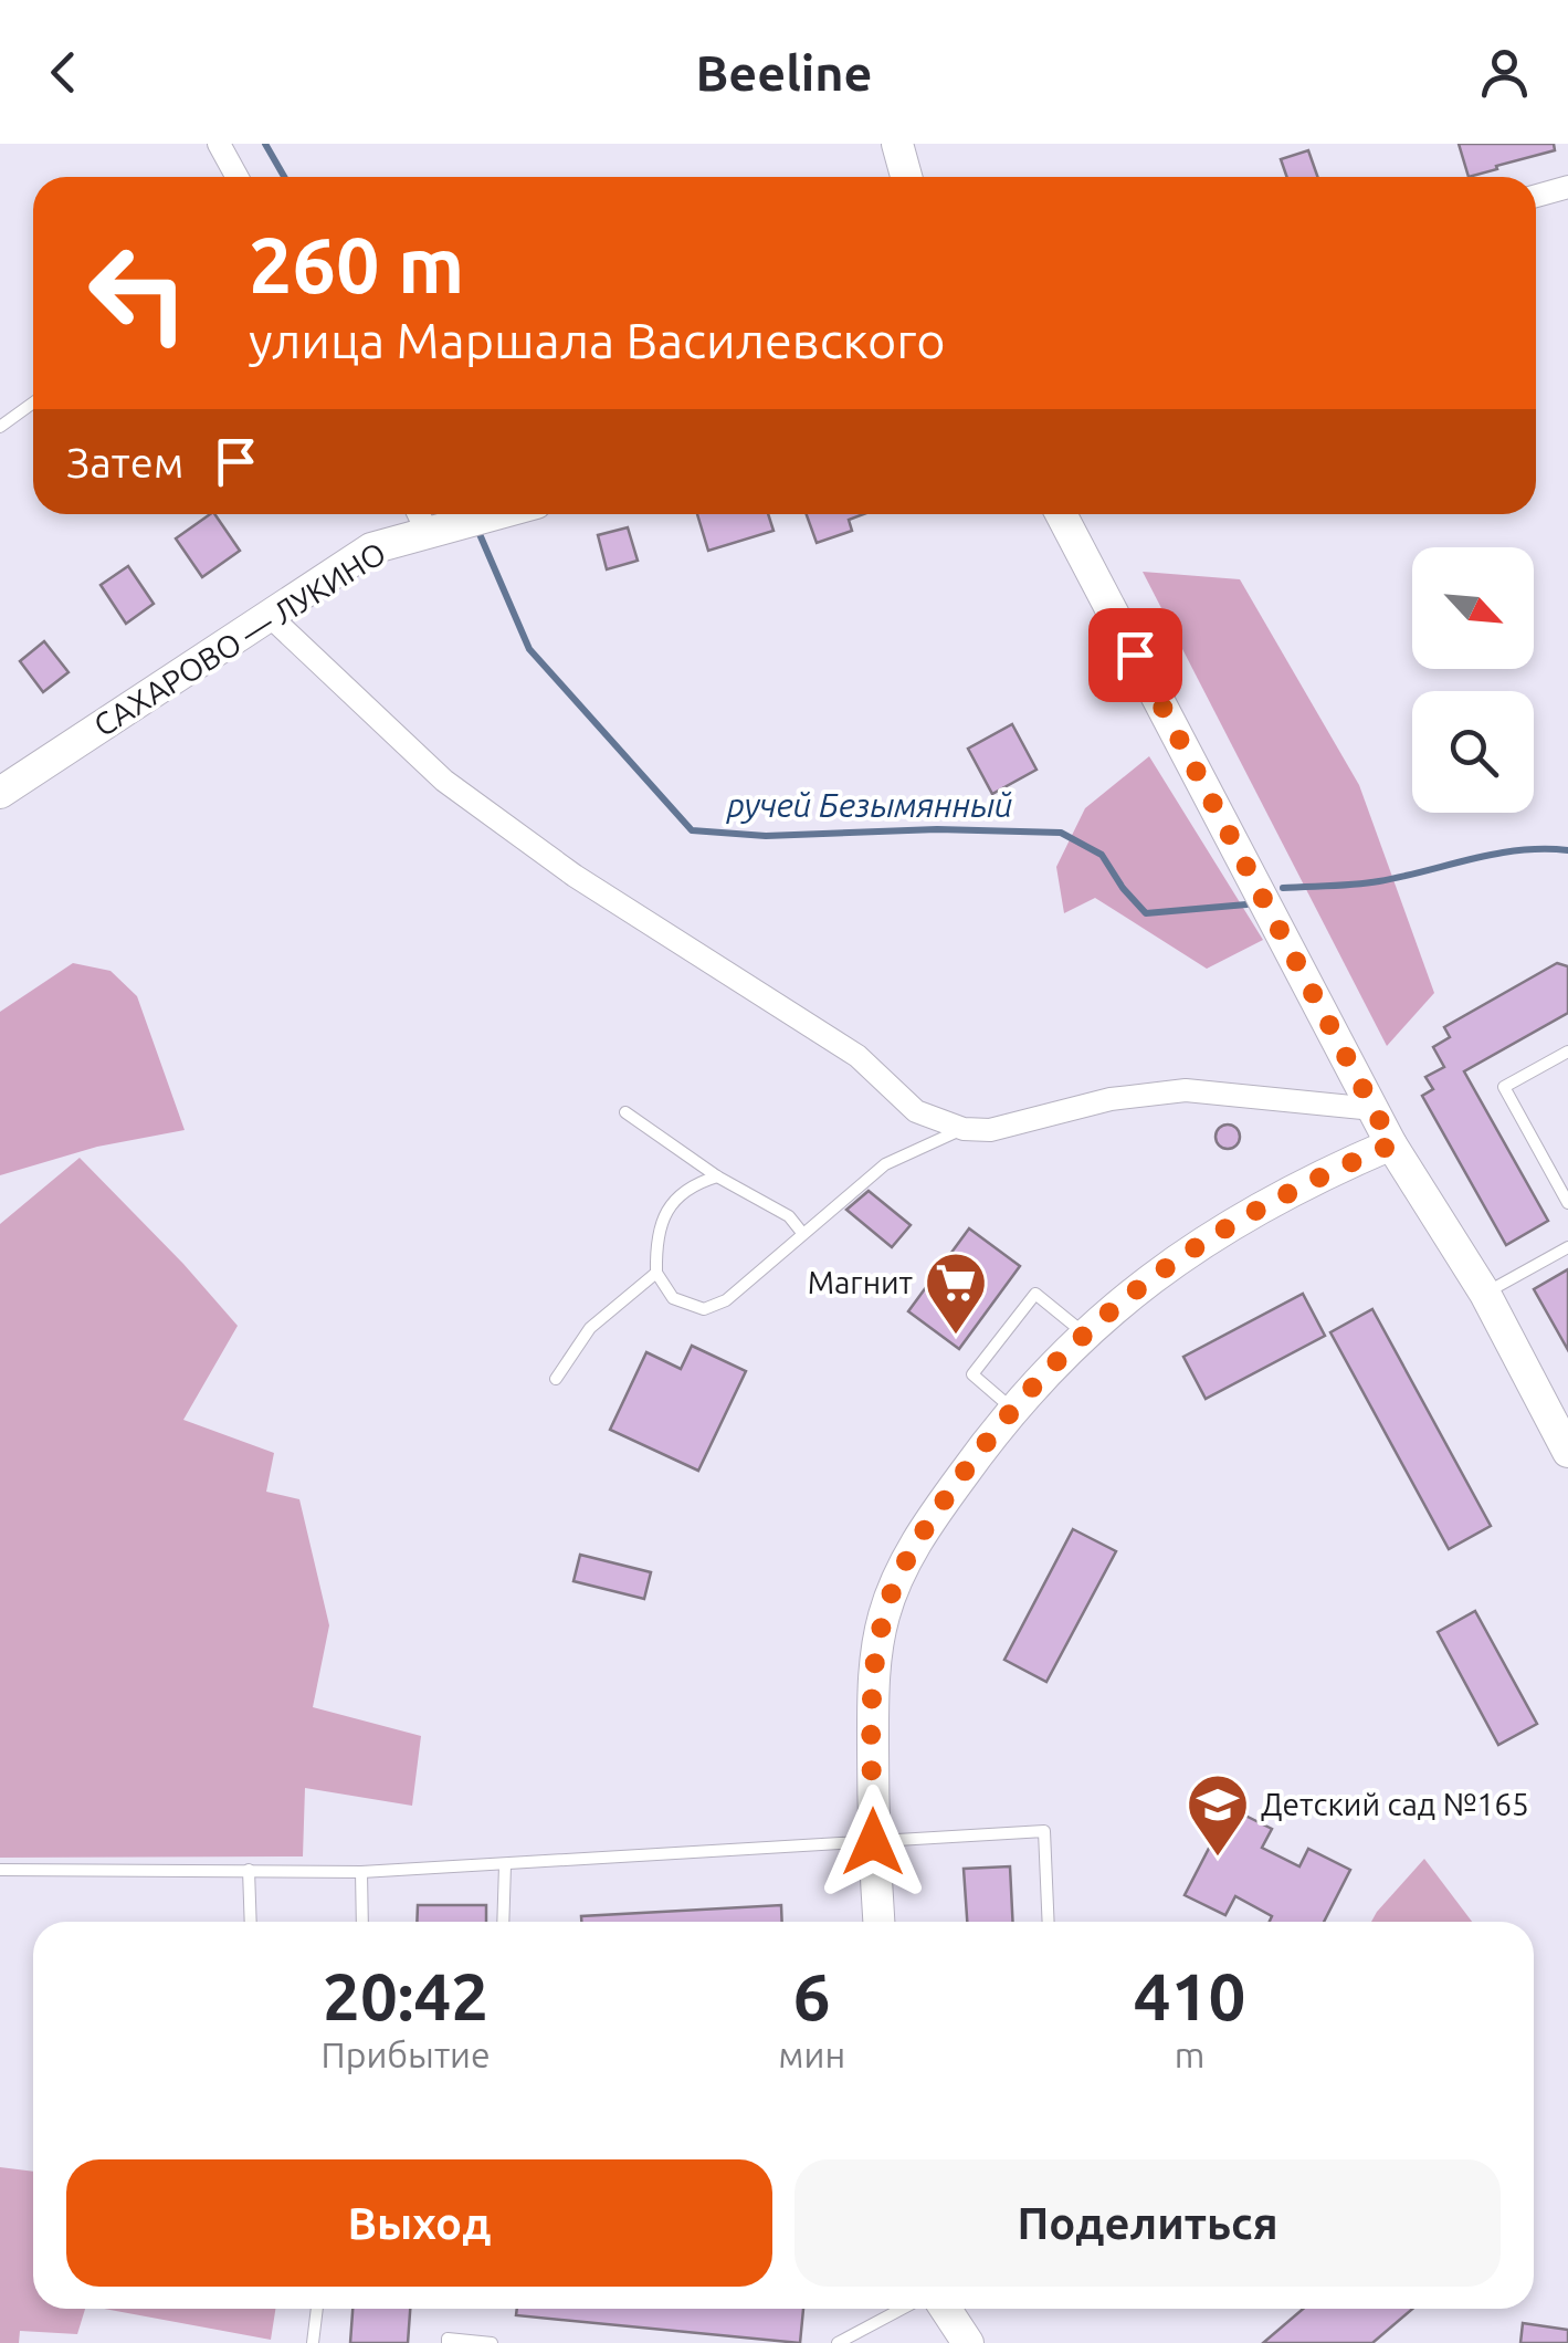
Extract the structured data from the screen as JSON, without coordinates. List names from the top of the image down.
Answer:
{
  "streets": {
    "street": ["САХАРОВО — ЛУКИНО"]
  },
  "water": ["ручей Безымянный"],
  "places": {
    "supermarket": ["Магнит"],
    "school or university": ["Детский сад №165"]
  },
  "north": "bottom right",
  "page": {
    "header": "Beeline",
    "turn": ["260 m", "улица Маршала Василевского"],
    "then": "Затем",
    "eta": [
      "20:42",
      "Прибытие",
      "6",
      "мин",
      "410",
      "m"
    ],
    "buttons": ["Выход", "Поделиться"]
  }
}
